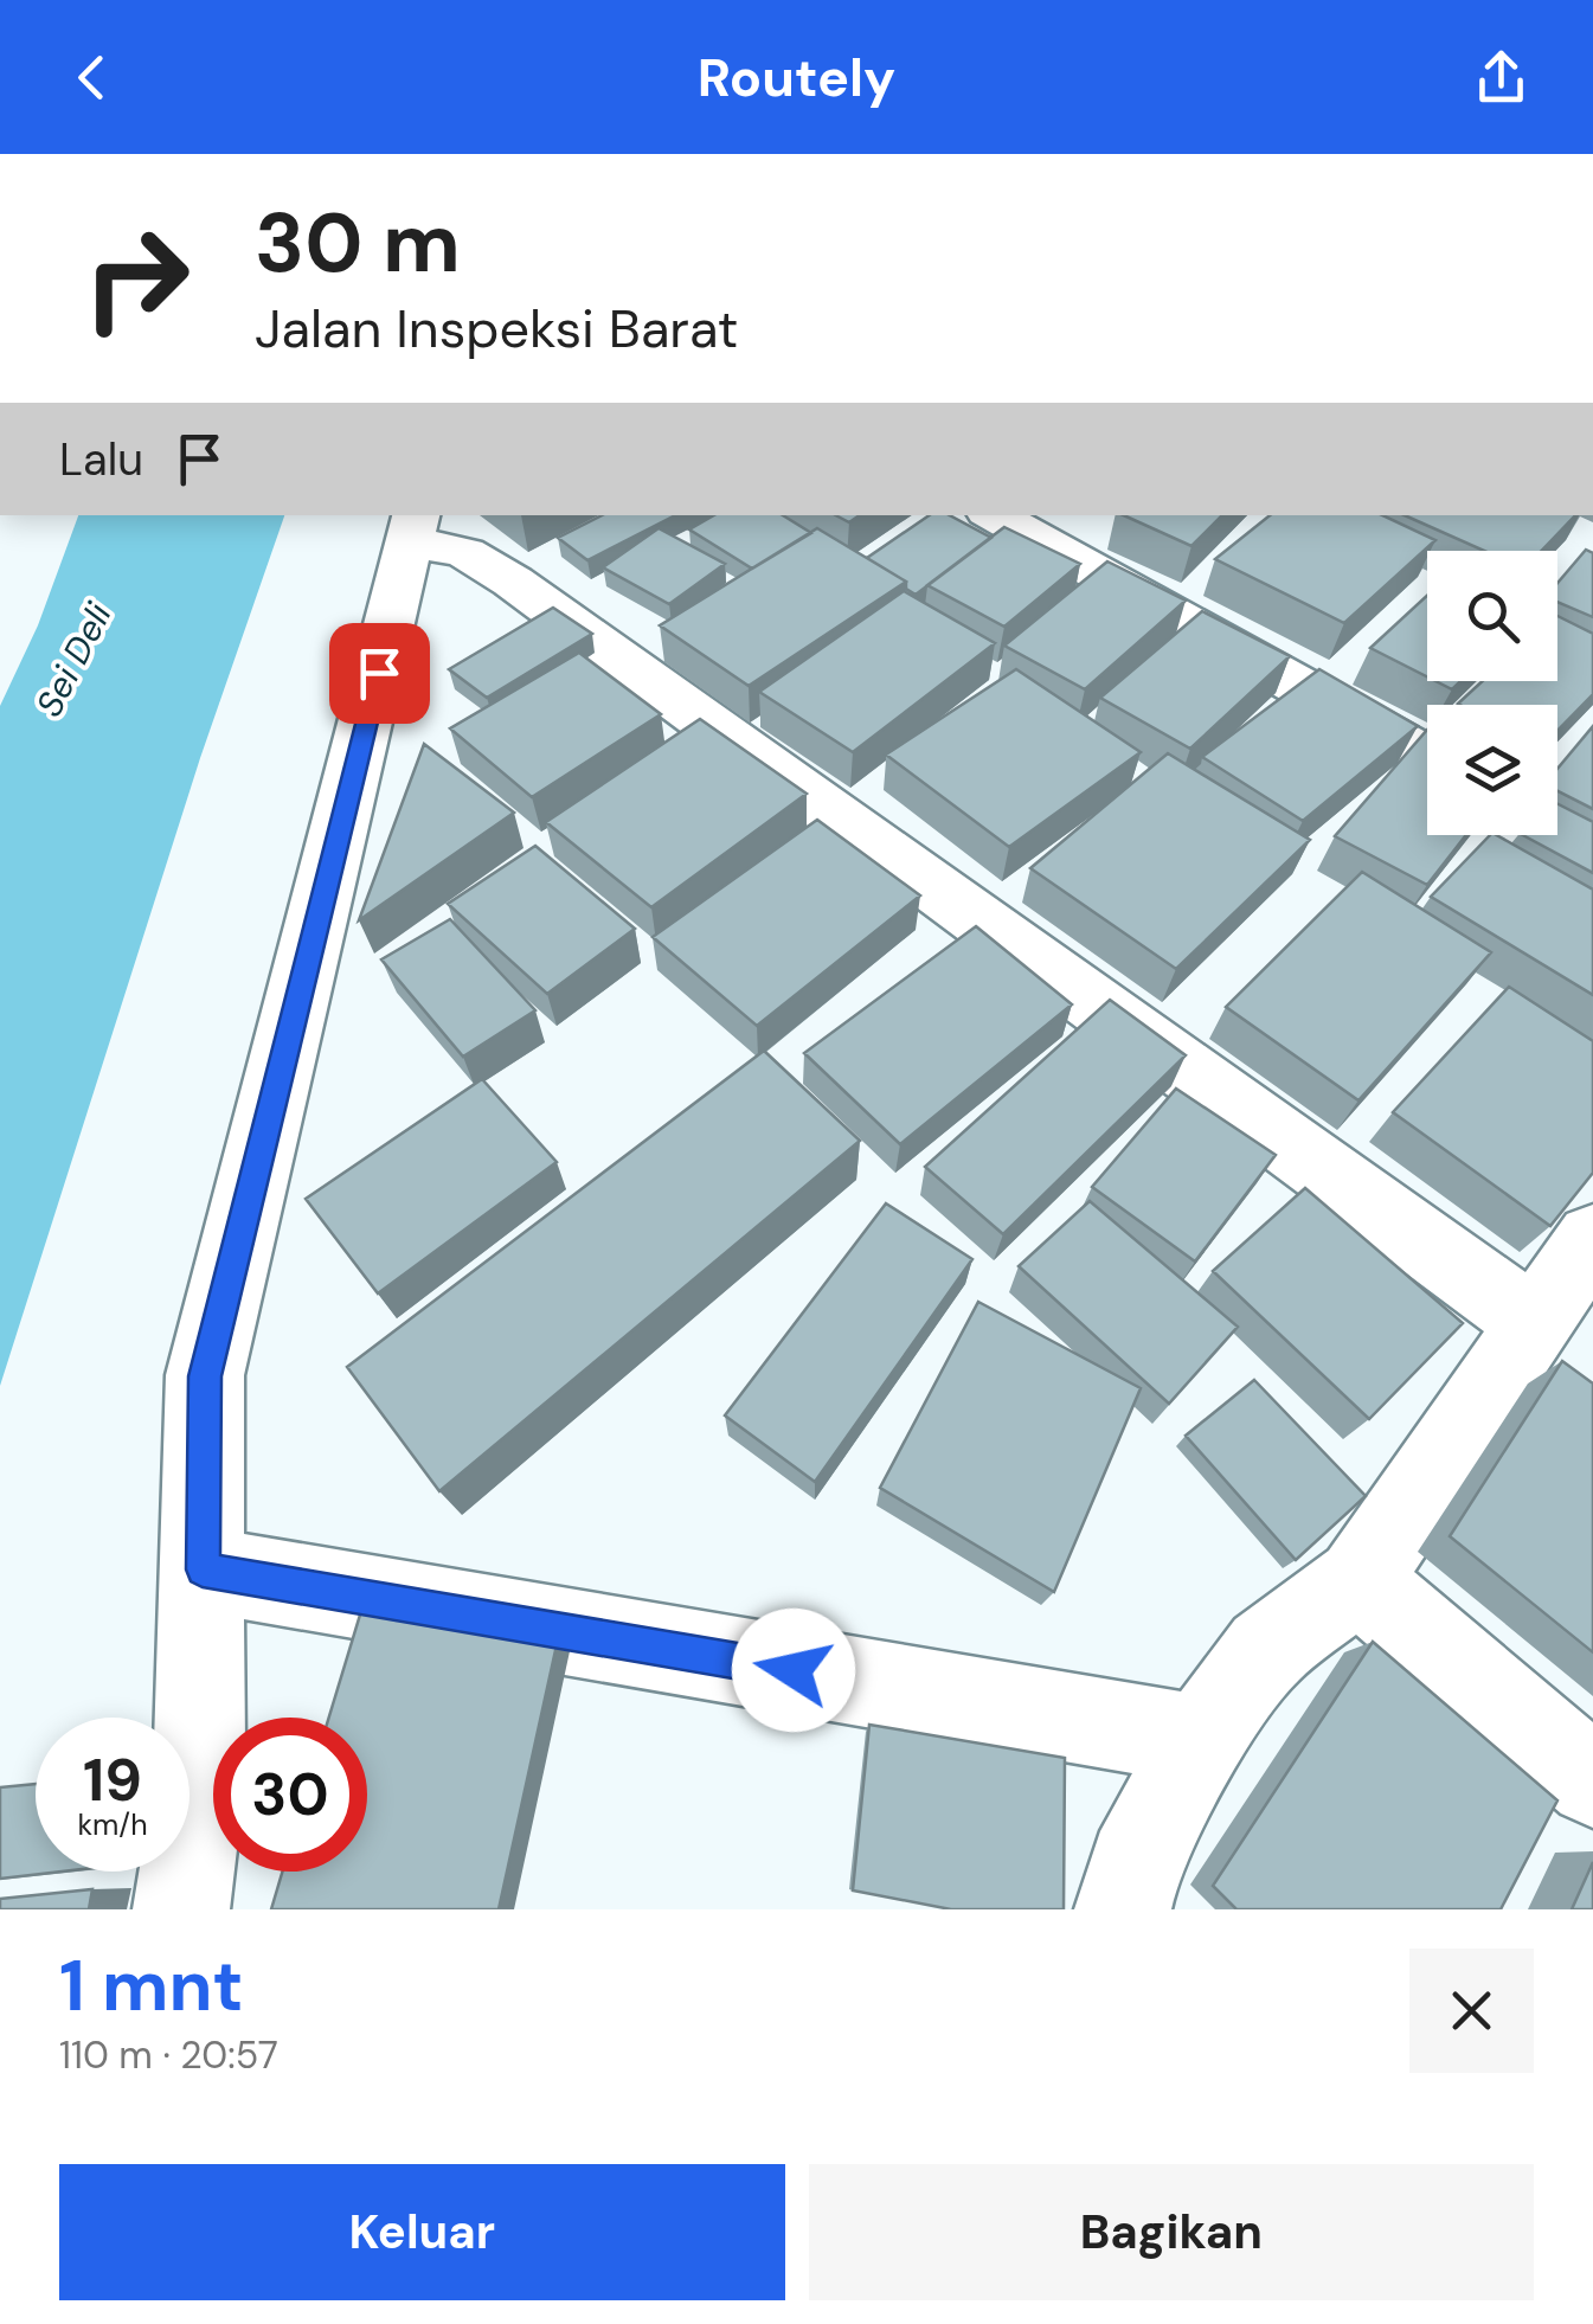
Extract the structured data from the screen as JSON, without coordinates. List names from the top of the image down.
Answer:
{
  "water": ["Sei Deli"],
  "page": {
    "header": "Routely",
    "turn": ["30 m", "Jalan Inspeksi Barat"],
    "then": "Lalu",
    "speed": "19 km/h",
    "limit": "30",
    "heading": ["1 mnt", "110 m · 20:57"],
    "buttons": ["Keluar", "Bagikan"]
  }
}
